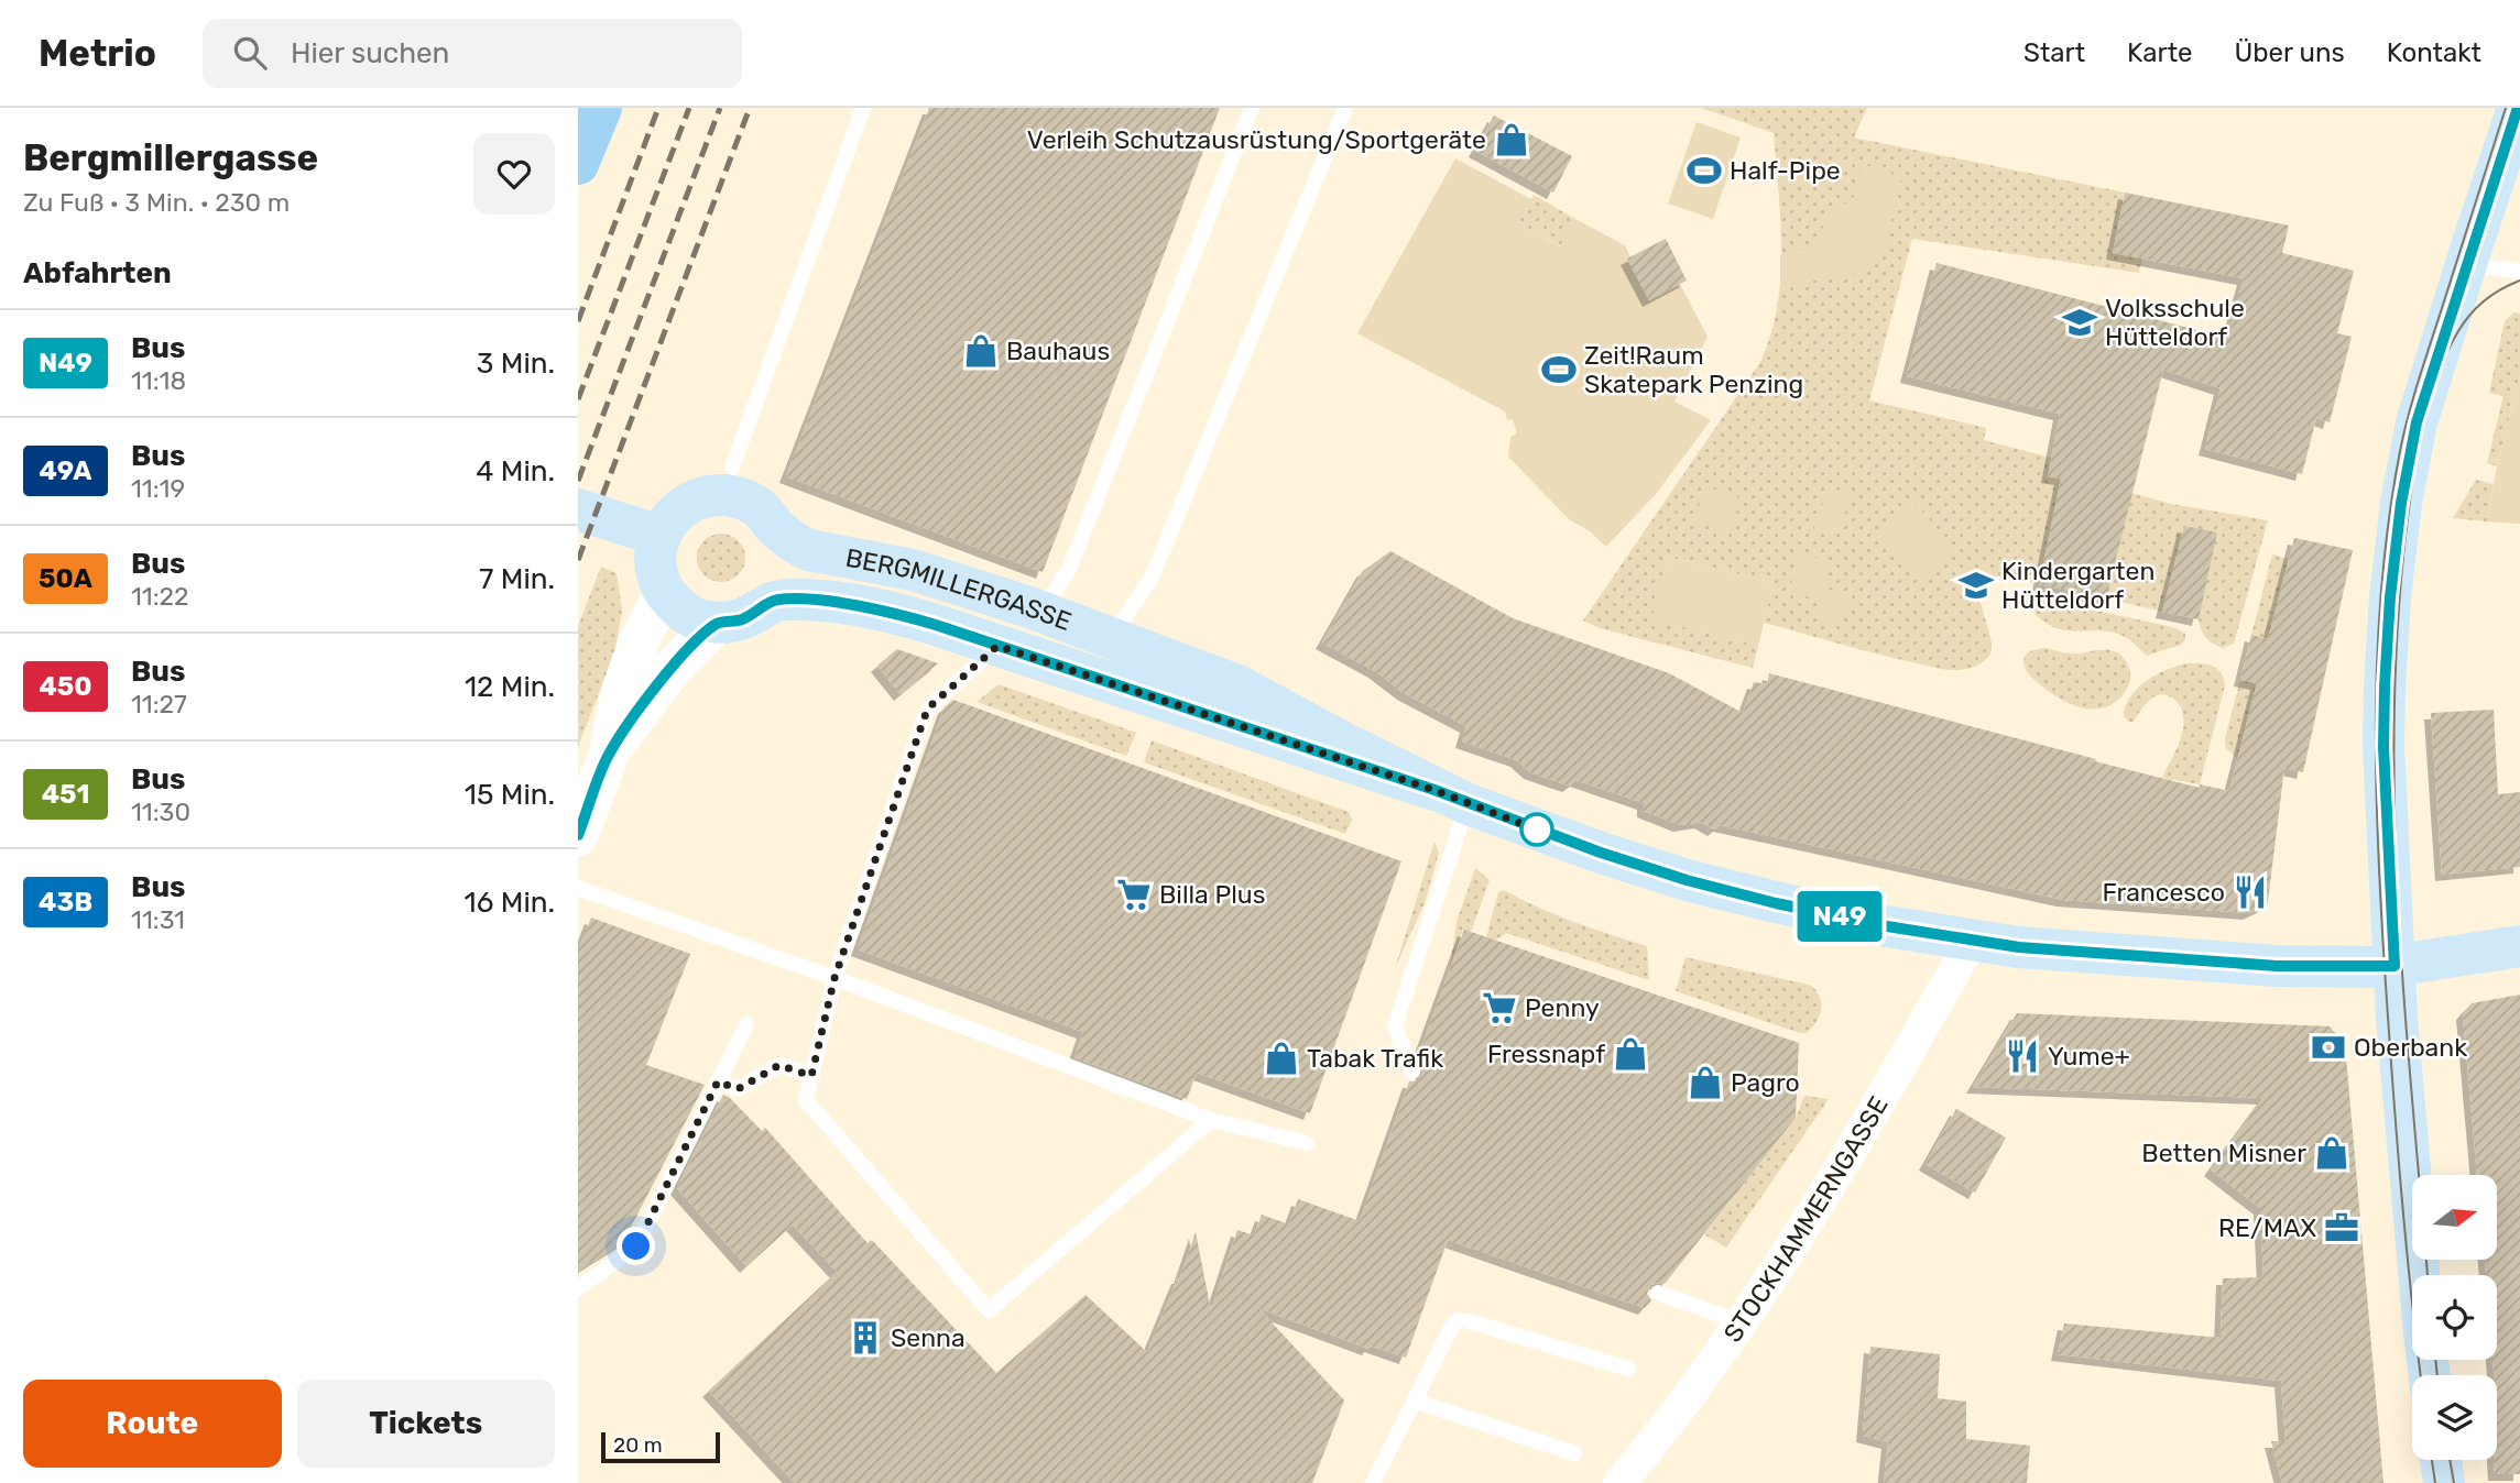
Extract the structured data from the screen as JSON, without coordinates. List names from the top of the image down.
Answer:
{
  "streets": {
    "main road": ["BERGMILLERGASSE"],
    "street": ["STOCKHAMMERNGASSE"]
  },
  "crossings": [
    ["BERGMILLERGASSE", "STOCKHAMMERNGASSE"]
  ],
  "places": {
    "shop": [
      "Verleih Schutzausrüstung/Sportgeräte",
      "Bauhaus",
      "Fressnapf",
      "Tabak Trafik",
      "Pagro",
      "Betten Misner"
    ],
    "sports": ["Half-Pipe", "Zeit!Raum Skatepark Penzing"],
    "school or university": ["Volksschule Hütteldorf", "Kindergarten Hütteldorf"],
    "restaurant": ["Francesco", "Yume+"],
    "supermarket": ["Billa Plus", "Penny"],
    "bank": ["Oberbank"],
    "office": ["RE/MAX"],
    "building": ["Senna"]
  },
  "lines": ["bus line N49"],
  "scale_bar": "20 m",
  "north": "right",
  "page": {
    "header": "Metrio",
    "search": "Hier suchen",
    "nav": [
      "Start",
      "Karte",
      "Über uns",
      "Kontakt"
    ],
    "heading": [
      ["Bergmillergasse", "Zu Fuß · 3 Min. · 230 m"],
      "Abfahrten"
    ],
    "on_map": "N49",
    "list": [
      {
        "mark": "N49",
        "name": "Bus",
        "note": "11:18",
        "value": "3 Min."
      },
      {
        "mark": "49A",
        "name": "Bus",
        "note": "11:19",
        "value": "4 Min."
      },
      {
        "mark": "50A",
        "name": "Bus",
        "note": "11:22",
        "value": "7 Min."
      },
      {
        "mark": "450",
        "name": "Bus",
        "note": "11:27",
        "value": "12 Min."
      },
      {
        "mark": "451",
        "name": "Bus",
        "note": "11:30",
        "value": "15 Min."
      },
      {
        "mark": "43B",
        "name": "Bus",
        "note": "11:31",
        "value": "16 Min."
      }
    ],
    "buttons": ["Route", "Tickets"],
    "scale": "20 m"
  }
}
